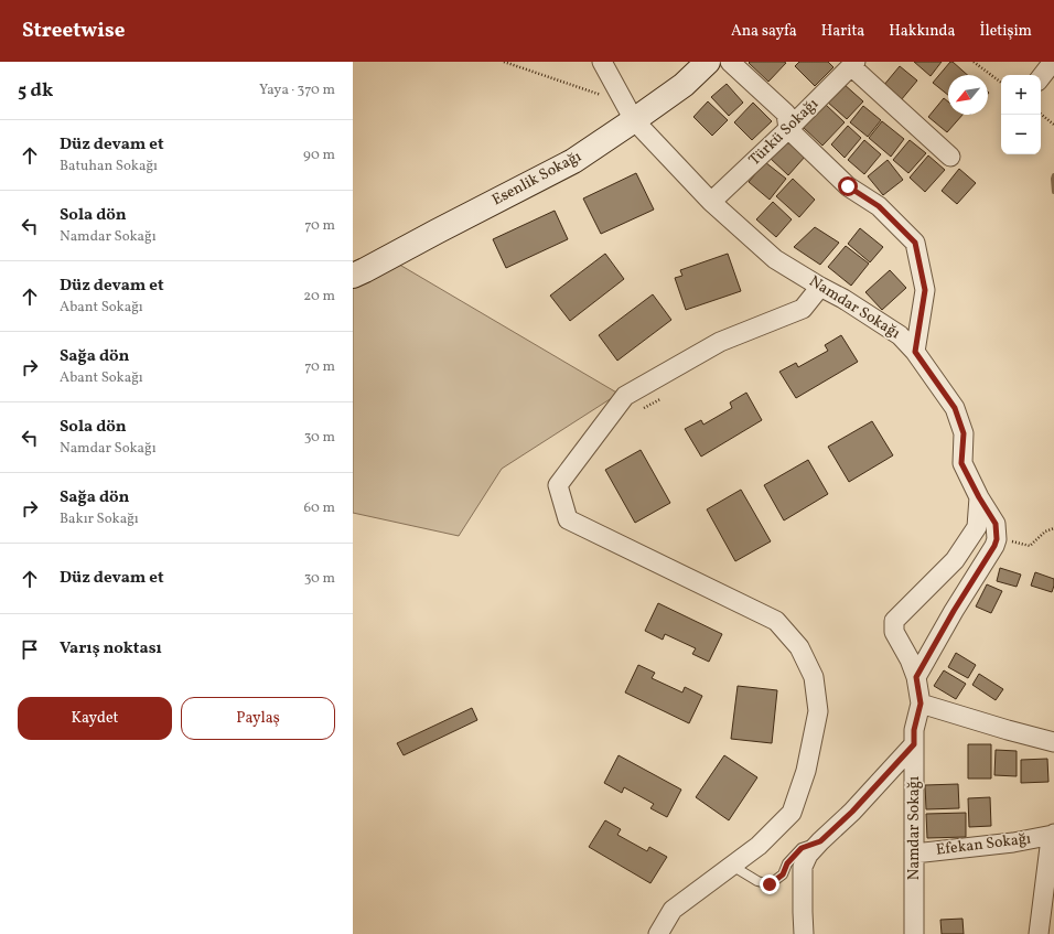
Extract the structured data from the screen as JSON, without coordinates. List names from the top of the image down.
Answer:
{
  "streets": {
    "street": [
      "Türkü Sokağı",
      "Esenlik Sokağı",
      "Namdar Sokağı",
      "Efekan Sokağı"
    ]
  },
  "crossings": [
    ["Türkü Sokağı", "Namdar Sokağı"],
    ["Esenlik Sokağı", "Namdar Sokağı"],
    ["Namdar Sokağı", "Efekan Sokağı"]
  ],
  "north": "bottom left",
  "page": {
    "header": "Streetwise",
    "nav": [
      "Ana sayfa",
      "Harita",
      "Hakkında",
      "İletişim"
    ],
    "heading": ["5 dk", "Yaya · 370 m"],
    "map_buttons": ["+", "−"],
    "list": [
      ["Düz devam et", "Batuhan Sokağı", "90 m"],
      ["Sola dön", "Namdar Sokağı", "70 m"],
      ["Düz devam et", "Abant Sokağı", "20 m"],
      ["Sağa dön", "Abant Sokağı", "70 m"],
      ["Sola dön", "Namdar Sokağı", "30 m"],
      ["Sağa dön", "Bakır Sokağı", "60 m"],
      ["Düz devam et", "30 m"],
      "Varış noktası"
    ],
    "buttons": ["Kaydet", "Paylaş"]
  }
}
